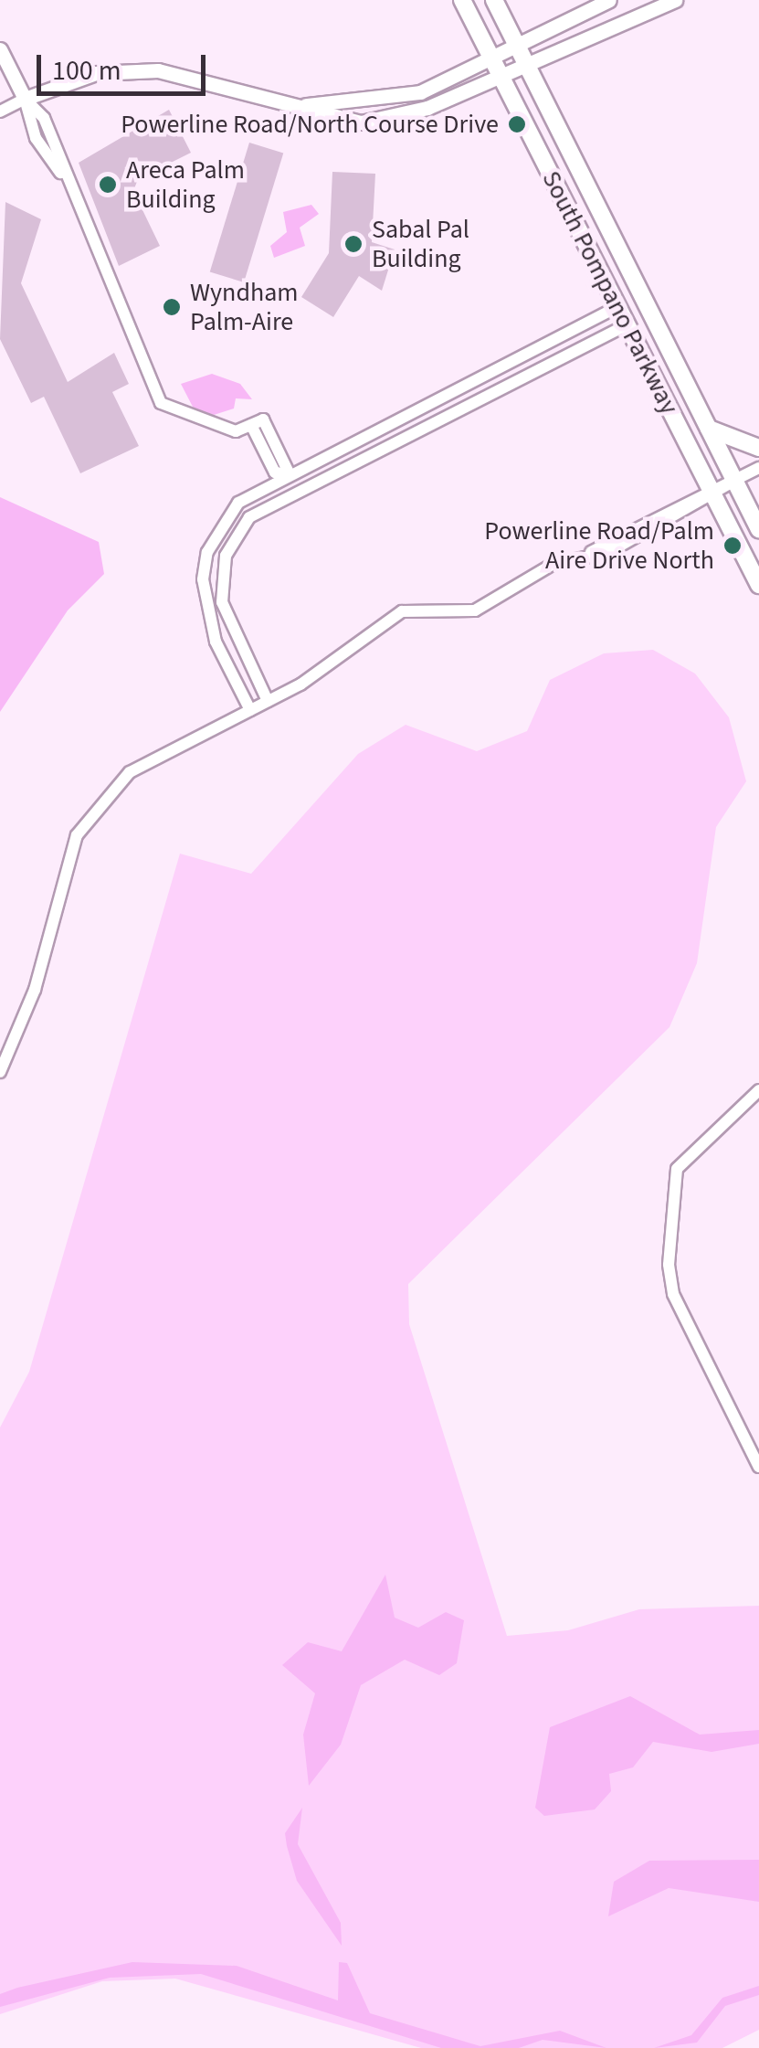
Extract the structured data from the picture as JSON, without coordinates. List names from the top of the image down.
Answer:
{
  "streets": {
    "main road": ["South Pompano Parkway"]
  },
  "places": [
    "Powerline Road/North Course Drive",
    "Areca Palm Building",
    "Sabal Pal Building",
    "Wyndham Palm-Aire",
    "Powerline Road/Palm Aire Drive North"
  ],
  "scale_bar": "100 m"
}
